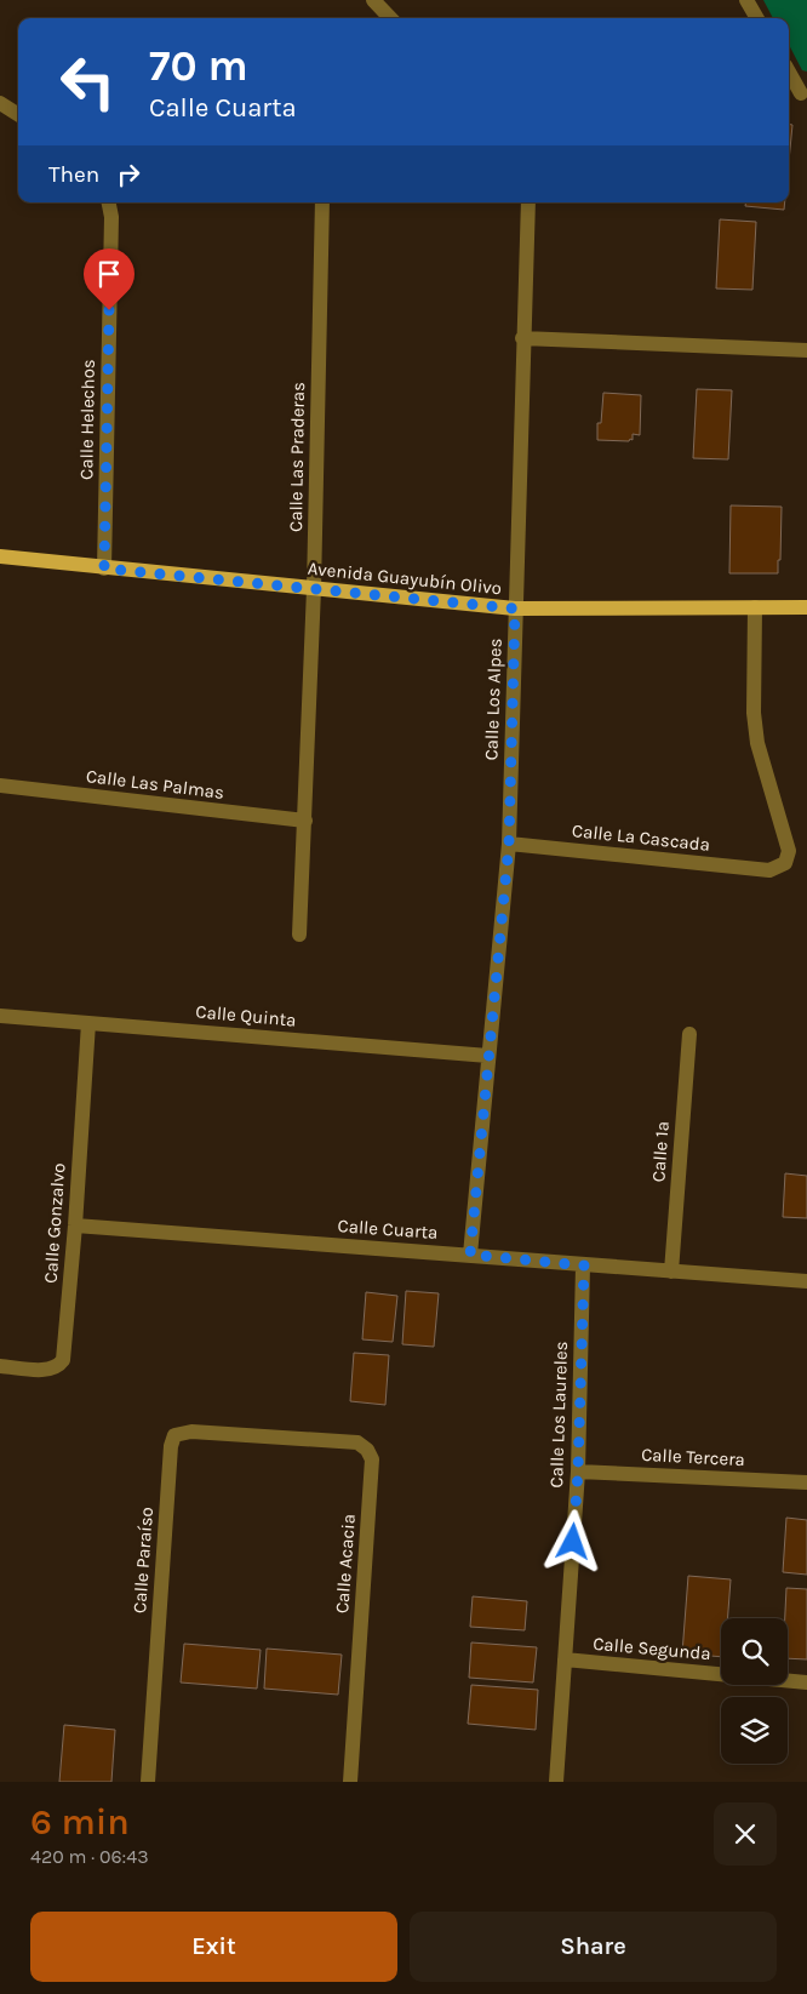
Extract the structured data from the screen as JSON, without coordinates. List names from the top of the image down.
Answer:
{
  "streets": {
    "main road": ["Avenida Guayubín Olivo"],
    "street": [
      "Calle Helechos",
      "Calle Las Praderas",
      "Calle Los Alpes",
      "Calle Las Palmas",
      "Calle La Cascada",
      "Calle Quinta",
      "Calle 1a",
      "Calle Gonzalvo",
      "Calle Cuarta",
      "Calle Los Laureles",
      "Calle Tercera",
      "Calle Paraíso",
      "Calle Acacia",
      "Calle Segunda"
    ]
  },
  "crossings": [
    ["Calle Helechos", "Avenida Guayubín Olivo"],
    ["Calle Las Praderas", "Avenida Guayubín Olivo"],
    ["Calle Las Praderas", "Calle Las Palmas"],
    ["Avenida Guayubín Olivo", "Calle Los Alpes"],
    ["Avenida Guayubín Olivo", "Calle La Cascada"],
    ["Calle Los Alpes", "Calle La Cascada"],
    ["Calle Los Alpes", "Calle Quinta"],
    ["Calle Los Alpes", "Calle Cuarta"],
    ["Calle Quinta", "Calle Gonzalvo"],
    ["Calle 1a", "Calle Cuarta"],
    ["Calle Gonzalvo", "Calle Cuarta"],
    ["Calle Cuarta", "Calle Los Laureles"],
    ["Calle Los Laureles", "Calle Tercera"],
    ["Calle Los Laureles", "Calle Segunda"],
    ["Calle Paraíso", "Calle Acacia"]
  ],
  "page": {
    "turn": ["70 m", "Calle Cuarta"],
    "then": "Then",
    "heading": ["6 min", "420 m · 06:43"],
    "buttons": ["Exit", "Share"]
  }
}
